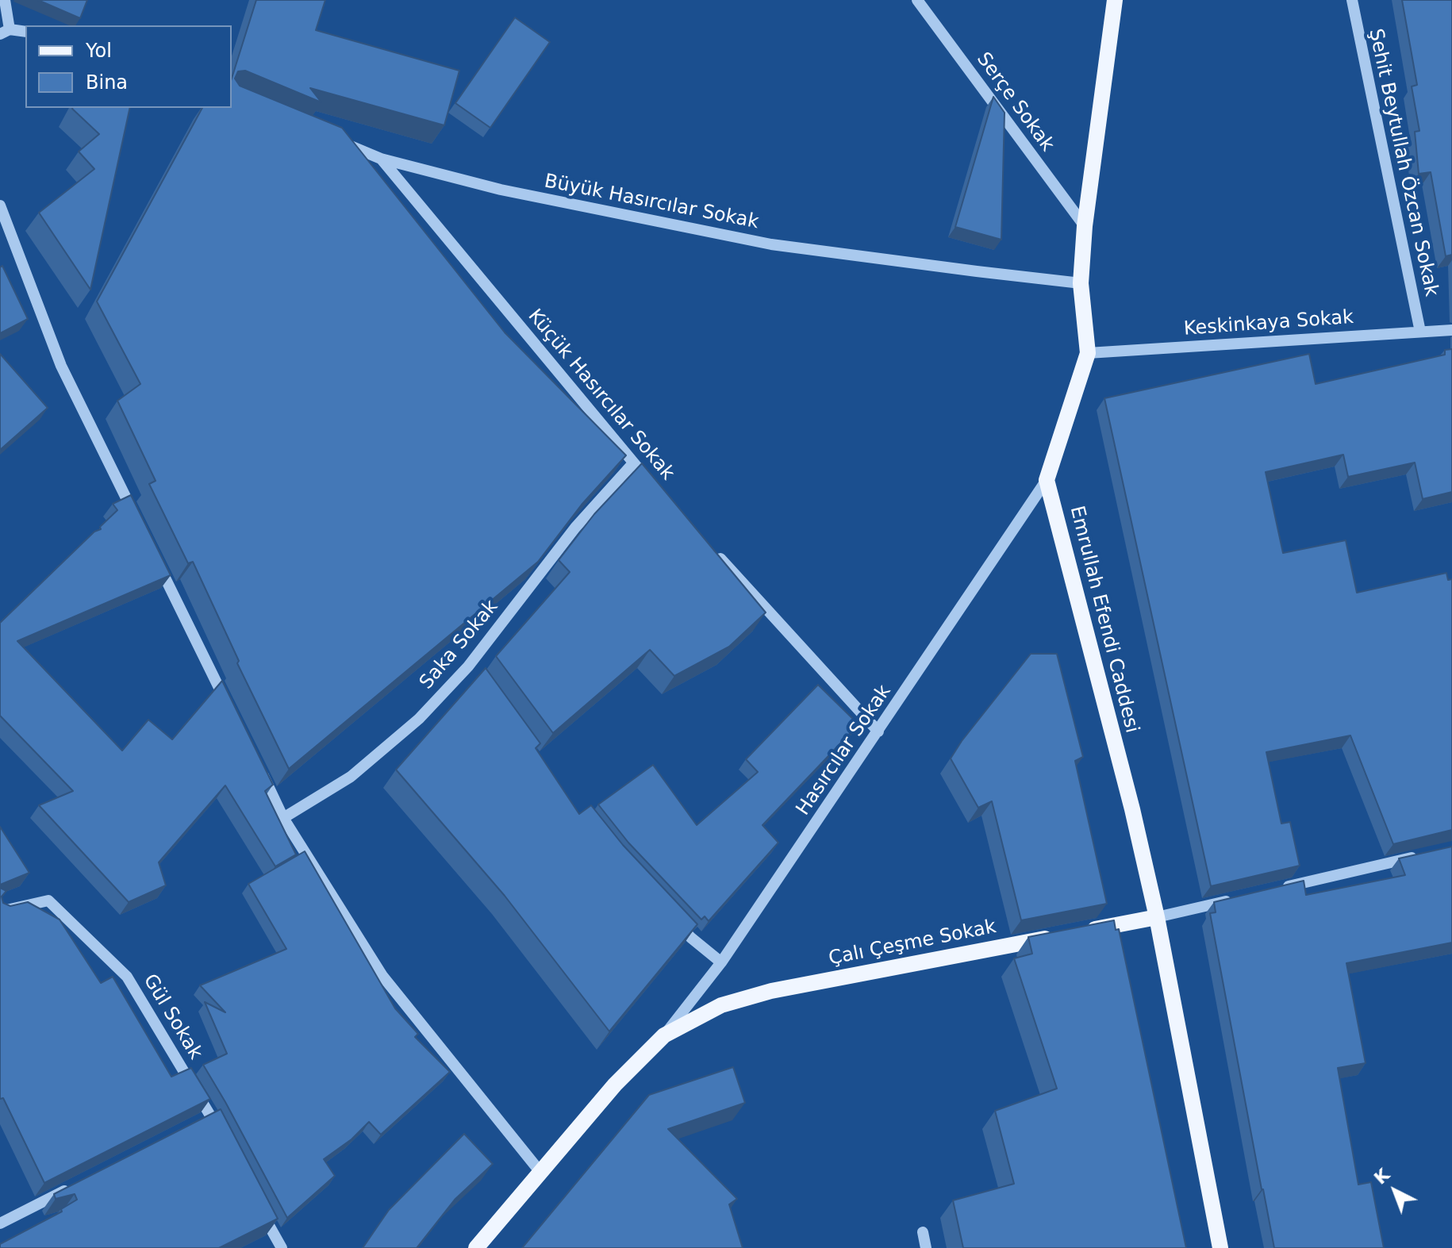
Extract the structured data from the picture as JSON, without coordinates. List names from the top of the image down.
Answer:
{
  "streets": {
    "main road": ["Emrullah Efendi Caddesi", "Çalı Çeşme Sokak"],
    "street": [
      "Serçe Sokak",
      "Şehit Beytullah Özcan Sokak",
      "Büyük Hasırcılar Sokak",
      "Keskinkaya Sokak",
      "Küçük Hasırcılar Sokak",
      "Saka Sokak",
      "Hasırcılar Sokak",
      "Gül Sokak"
    ]
  },
  "crossings": [
    ["Şehit Beytullah Özcan Sokak", "Keskinkaya Sokak"],
    ["Büyük Hasırcılar Sokak", "Küçük Hasırcılar Sokak"],
    ["Küçük Hasırcılar Sokak", "Saka Sokak"],
    ["Emrullah Efendi Caddesi", "Hasırcılar Sokak"],
    ["Hasırcılar Sokak", "Çalı Çeşme Sokak"]
  ],
  "legend": ["Yol", "Bina"],
  "north": "top left"
}
